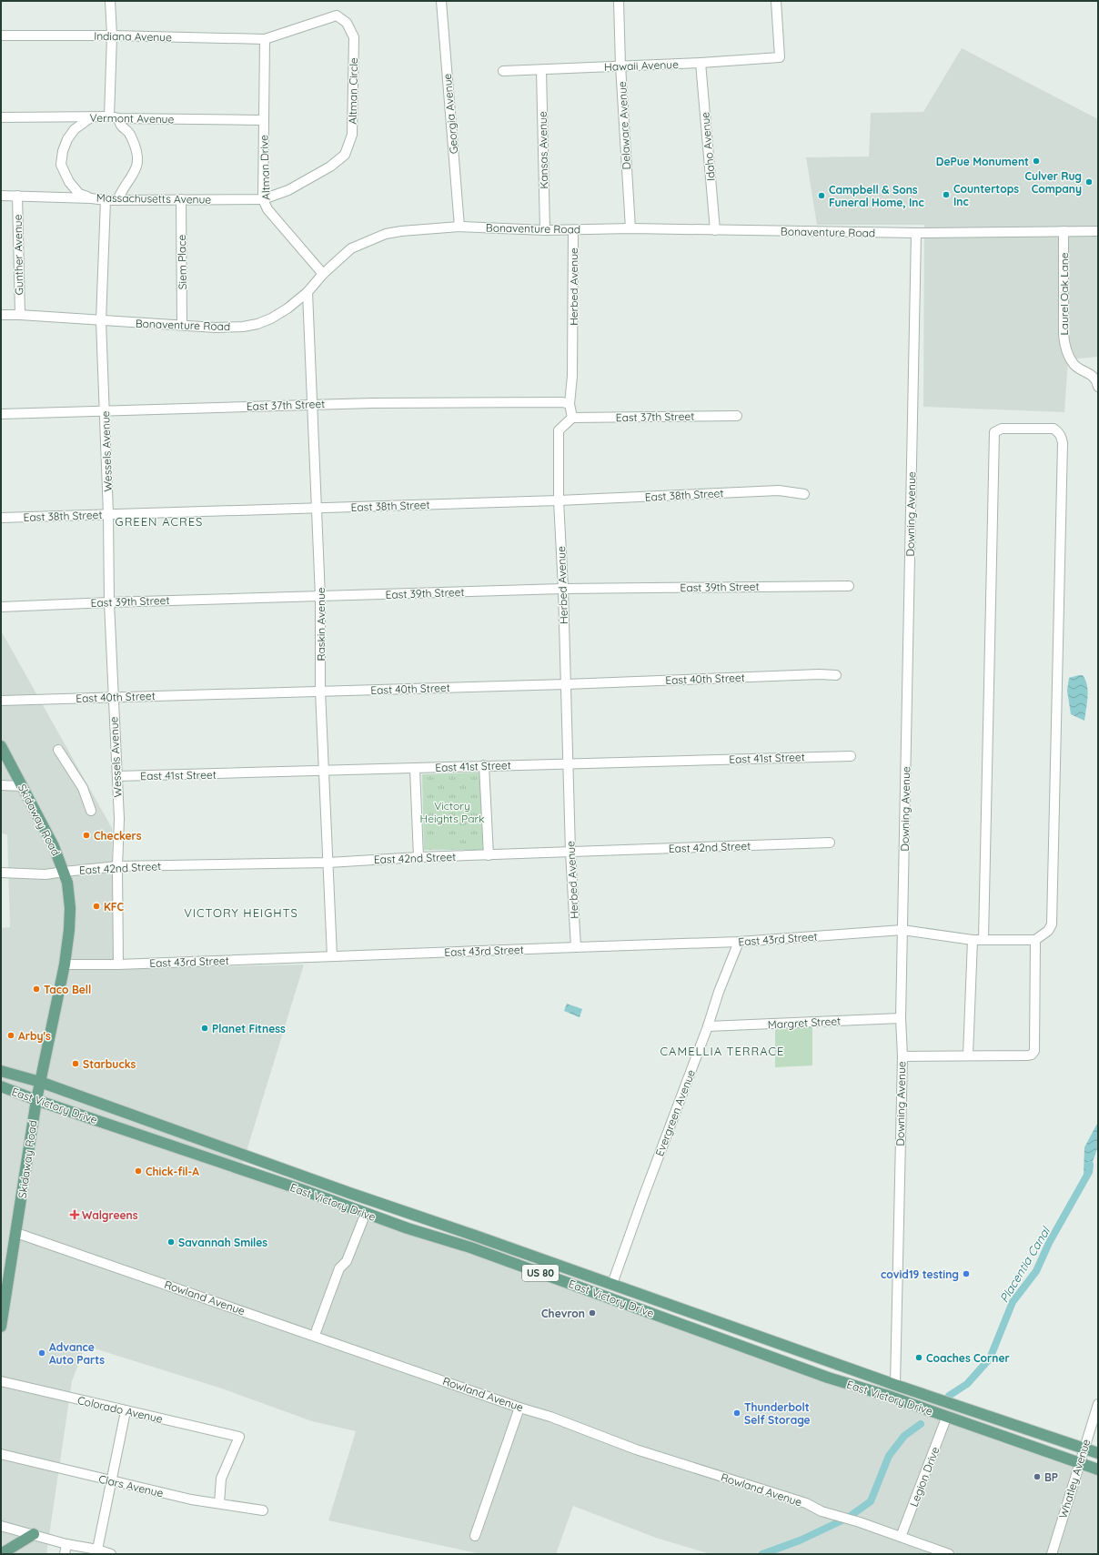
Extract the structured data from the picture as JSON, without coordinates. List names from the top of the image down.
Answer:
{
  "streets": {
    "main road": ["Skidaway Road", "East Victory Drive", "US 80"],
    "street": [
      "Indiana Avenue",
      "Hawaii Avenue",
      "Altman Circle",
      "Georgia Avenue",
      "Vermont Avenue",
      "Delaware Avenue",
      "Idaho Avenue",
      "Kansas Avenue",
      "Altman Drive",
      "Massachusetts Avenue",
      "Bonaventure Road",
      "Gunther Avenue",
      "Siem Place",
      "Herbed Avenue",
      "Laurel Oak Lane",
      "East 37th Street",
      "Wessels Avenue",
      "East 38th Street",
      "Downing Avenue",
      "East 39th Street",
      "Raskin Avenue",
      "East 40th Street",
      "East 41st Street",
      "East 42nd Street",
      "East 43rd Street",
      "Margret Street",
      "Evergreen Avenue",
      "Rowland Avenue",
      "Colorado Avenue",
      "Legion Drive",
      "Whatley Avenue",
      "Clars Avenue"
    ]
  },
  "crossings": [
    ["Indiana Avenue", "Altman Circle"],
    ["Indiana Avenue", "Altman Drive"],
    ["Hawaii Avenue", "Delaware Avenue"],
    ["Hawaii Avenue", "Idaho Avenue"],
    ["Hawaii Avenue", "Kansas Avenue"],
    ["Altman Circle", "Altman Drive"],
    ["Altman Circle", "Massachusetts Avenue"],
    ["Georgia Avenue", "Bonaventure Road"],
    ["Vermont Avenue", "Altman Drive"],
    ["Vermont Avenue", "Massachusetts Avenue"],
    ["Vermont Avenue", "Wessels Avenue"],
    ["Delaware Avenue", "Bonaventure Road"],
    ["Idaho Avenue", "Bonaventure Road"],
    ["Kansas Avenue", "Bonaventure Road"],
    ["Altman Drive", "Massachusetts Avenue"],
    ["Altman Drive", "Bonaventure Road"],
    ["Massachusetts Avenue", "Gunther Avenue"],
    ["Massachusetts Avenue", "Siem Place"],
    ["Massachusetts Avenue", "Wessels Avenue"],
    ["Bonaventure Road", "Gunther Avenue"],
    ["Bonaventure Road", "Siem Place"],
    ["Bonaventure Road", "Herbed Avenue"],
    ["Bonaventure Road", "Laurel Oak Lane"],
    ["Bonaventure Road", "Wessels Avenue"],
    ["Bonaventure Road", "Downing Avenue"],
    ["Bonaventure Road", "Raskin Avenue"],
    ["Herbed Avenue", "East 37th Street"],
    ["Herbed Avenue", "East 38th Street"],
    ["Herbed Avenue", "East 39th Street"],
    ["Herbed Avenue", "East 40th Street"],
    ["Herbed Avenue", "East 41st Street"],
    ["Herbed Avenue", "East 42nd Street"],
    ["Herbed Avenue", "East 43rd Street"],
    ["East 37th Street", "Wessels Avenue"],
    ["East 37th Street", "Raskin Avenue"],
    ["Wessels Avenue", "East 38th Street"],
    ["Wessels Avenue", "East 39th Street"],
    ["Wessels Avenue", "East 40th Street"],
    ["Wessels Avenue", "East 41st Street"],
    ["Wessels Avenue", "East 42nd Street"],
    ["Wessels Avenue", "East 43rd Street"],
    ["East 38th Street", "Raskin Avenue"],
    ["Downing Avenue", "East 43rd Street"],
    ["Downing Avenue", "Margret Street"],
    ["Downing Avenue", "East Victory Drive"],
    ["East 39th Street", "Raskin Avenue"],
    ["Raskin Avenue", "East 40th Street"],
    ["Raskin Avenue", "East 41st Street"],
    ["Raskin Avenue", "East 42nd Street"],
    ["Raskin Avenue", "East 43rd Street"],
    ["Skidaway Road", "East 42nd Street"],
    ["Skidaway Road", "East 43rd Street"],
    ["Skidaway Road", "East Victory Drive"],
    ["Skidaway Road", "Rowland Avenue"],
    ["East 43rd Street", "Evergreen Avenue"],
    ["Margret Street", "Evergreen Avenue"],
    ["East Victory Drive", "Evergreen Avenue"],
    ["East Victory Drive", "Legion Drive"],
    ["East Victory Drive", "Whatley Avenue"],
    ["Rowland Avenue", "Legion Drive"],
    ["Colorado Avenue", "Clars Avenue"]
  ],
  "districts": ["GREEN ACRES", "VICTORY HEIGHTS", "CAMELLIA TERRACE"],
  "water": ["Placentia Canal"],
  "parks": ["Victory Heights Park"],
  "places": {
    "other": [
      "DePue Monument",
      "Culver Rug Company",
      "Countertops Inc",
      "Campbell & Sons Funeral Home, Inc",
      "Checkers",
      "KFC",
      "Taco Bell",
      "Planet Fitness",
      "Arby's",
      "Starbucks",
      "Chick-fil-A",
      "Savannah Smiles",
      "covid19 testing",
      "Chevron",
      "Advance Auto Parts",
      "Coaches Corner",
      "Thunderbolt Self Storage",
      "BP"
    ],
    "health": ["Walgreens"]
  }
}
